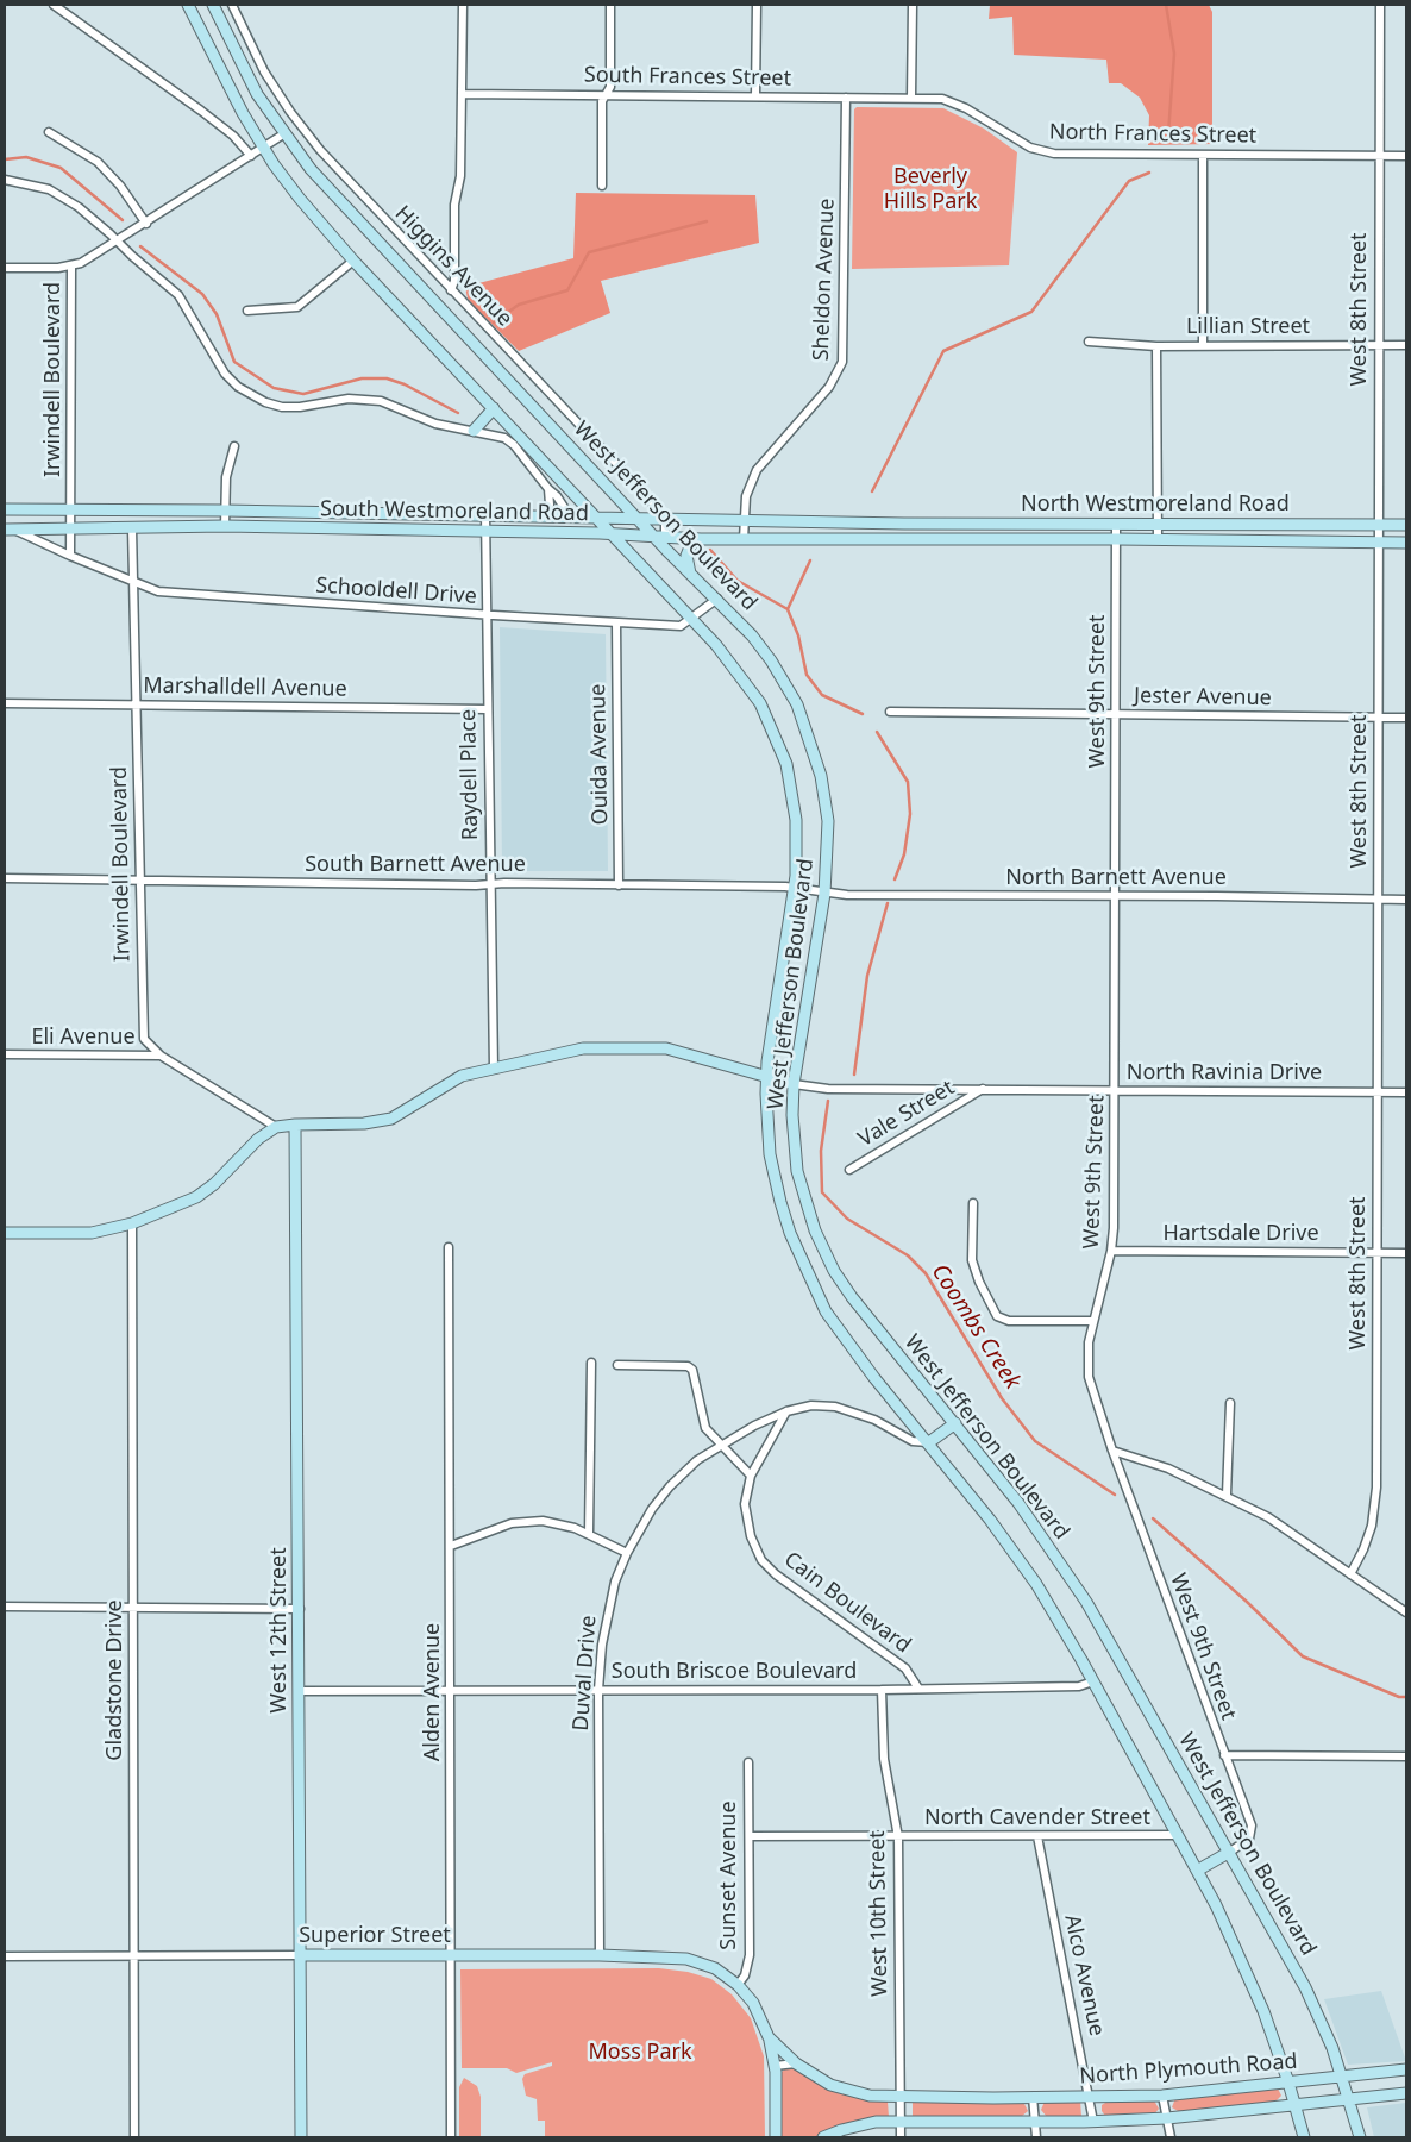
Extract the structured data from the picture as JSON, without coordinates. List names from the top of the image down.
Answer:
{
  "streets": {
    "main road": [
      "North Westmoreland Road",
      "South Westmoreland Road",
      "West Jefferson Boulevard",
      "West 12th Street",
      "Superior Street",
      "North Plymouth Road"
    ],
    "street": [
      "South Frances Street",
      "North Frances Street",
      "Higgins Avenue",
      "Sheldon Avenue",
      "West 8th Street",
      "Lillian Street",
      "Irwindell Boulevard",
      "Schooldell Drive",
      "Marshalldell Avenue",
      "West 9th Street",
      "Jester Avenue",
      "Ouida Avenue",
      "Raydell Place",
      "South Barnett Avenue",
      "North Barnett Avenue",
      "Eli Avenue",
      "North Ravinia Drive",
      "Vale Street",
      "Hartsdale Drive",
      "Cain Boulevard",
      "South Briscoe Boulevard",
      "Duval Drive",
      "Gladstone Drive",
      "Alden Avenue",
      "North Cavender Street",
      "Sunset Avenue",
      "West 10th Street",
      "Alco Avenue"
    ]
  },
  "crossings": [
    ["South Frances Street", "North Frances Street"],
    ["South Frances Street", "Sheldon Avenue"],
    ["North Frances Street", "West 8th Street"],
    ["Higgins Avenue", "South Westmoreland Road"],
    ["Sheldon Avenue", "South Westmoreland Road"],
    ["West 8th Street", "Lillian Street"],
    ["West 8th Street", "North Westmoreland Road"],
    ["West 8th Street", "Jester Avenue"],
    ["West 8th Street", "North Barnett Avenue"],
    ["West 8th Street", "North Ravinia Drive"],
    ["West 8th Street", "Hartsdale Drive"],
    ["Irwindell Boulevard", "South Westmoreland Road"],
    ["Irwindell Boulevard", "West Jefferson Boulevard"],
    ["Irwindell Boulevard", "Schooldell Drive"],
    ["Irwindell Boulevard", "Marshalldell Avenue"],
    ["Irwindell Boulevard", "South Barnett Avenue"],
    ["Irwindell Boulevard", "Eli Avenue"],
    ["North Westmoreland Road", "South Westmoreland Road"],
    ["North Westmoreland Road", "West 9th Street"],
    ["South Westmoreland Road", "West Jefferson Boulevard"],
    ["South Westmoreland Road", "Schooldell Drive"],
    ["South Westmoreland Road", "Raydell Place"],
    ["West Jefferson Boulevard", "Schooldell Drive"],
    ["West Jefferson Boulevard", "West 9th Street"],
    ["West Jefferson Boulevard", "South Barnett Avenue"],
    ["West Jefferson Boulevard", "North Barnett Avenue"],
    ["West Jefferson Boulevard", "North Ravinia Drive"],
    ["West Jefferson Boulevard", "South Briscoe Boulevard"],
    ["West Jefferson Boulevard", "Duval Drive"],
    ["West Jefferson Boulevard", "North Cavender Street"],
    ["West Jefferson Boulevard", "North Plymouth Road"],
    ["Schooldell Drive", "Ouida Avenue"],
    ["Schooldell Drive", "Raydell Place"],
    ["Marshalldell Avenue", "Raydell Place"],
    ["West 9th Street", "Jester Avenue"],
    ["West 9th Street", "North Barnett Avenue"],
    ["West 9th Street", "North Ravinia Drive"],
    ["West 9th Street", "Hartsdale Drive"],
    ["Ouida Avenue", "South Barnett Avenue"],
    ["Raydell Place", "South Barnett Avenue"],
    ["South Barnett Avenue", "North Barnett Avenue"],
    ["North Ravinia Drive", "Vale Street"],
    ["Cain Boulevard", "South Briscoe Boulevard"],
    ["Cain Boulevard", "Duval Drive"],
    ["West 12th Street", "South Briscoe Boulevard"],
    ["West 12th Street", "Superior Street"],
    ["South Briscoe Boulevard", "Duval Drive"],
    ["South Briscoe Boulevard", "Alden Avenue"],
    ["South Briscoe Boulevard", "West 10th Street"],
    ["Duval Drive", "Superior Street"],
    ["Gladstone Drive", "Superior Street"],
    ["Alden Avenue", "Superior Street"],
    ["North Cavender Street", "Sunset Avenue"],
    ["North Cavender Street", "West 10th Street"],
    ["North Cavender Street", "Alco Avenue"],
    ["Sunset Avenue", "Superior Street"],
    ["West 10th Street", "North Plymouth Road"],
    ["Superior Street", "North Plymouth Road"],
    ["Alco Avenue", "North Plymouth Road"]
  ],
  "water": ["Coombs Creek"],
  "parks": ["Beverly Hills Park", "Moss Park"]
}
